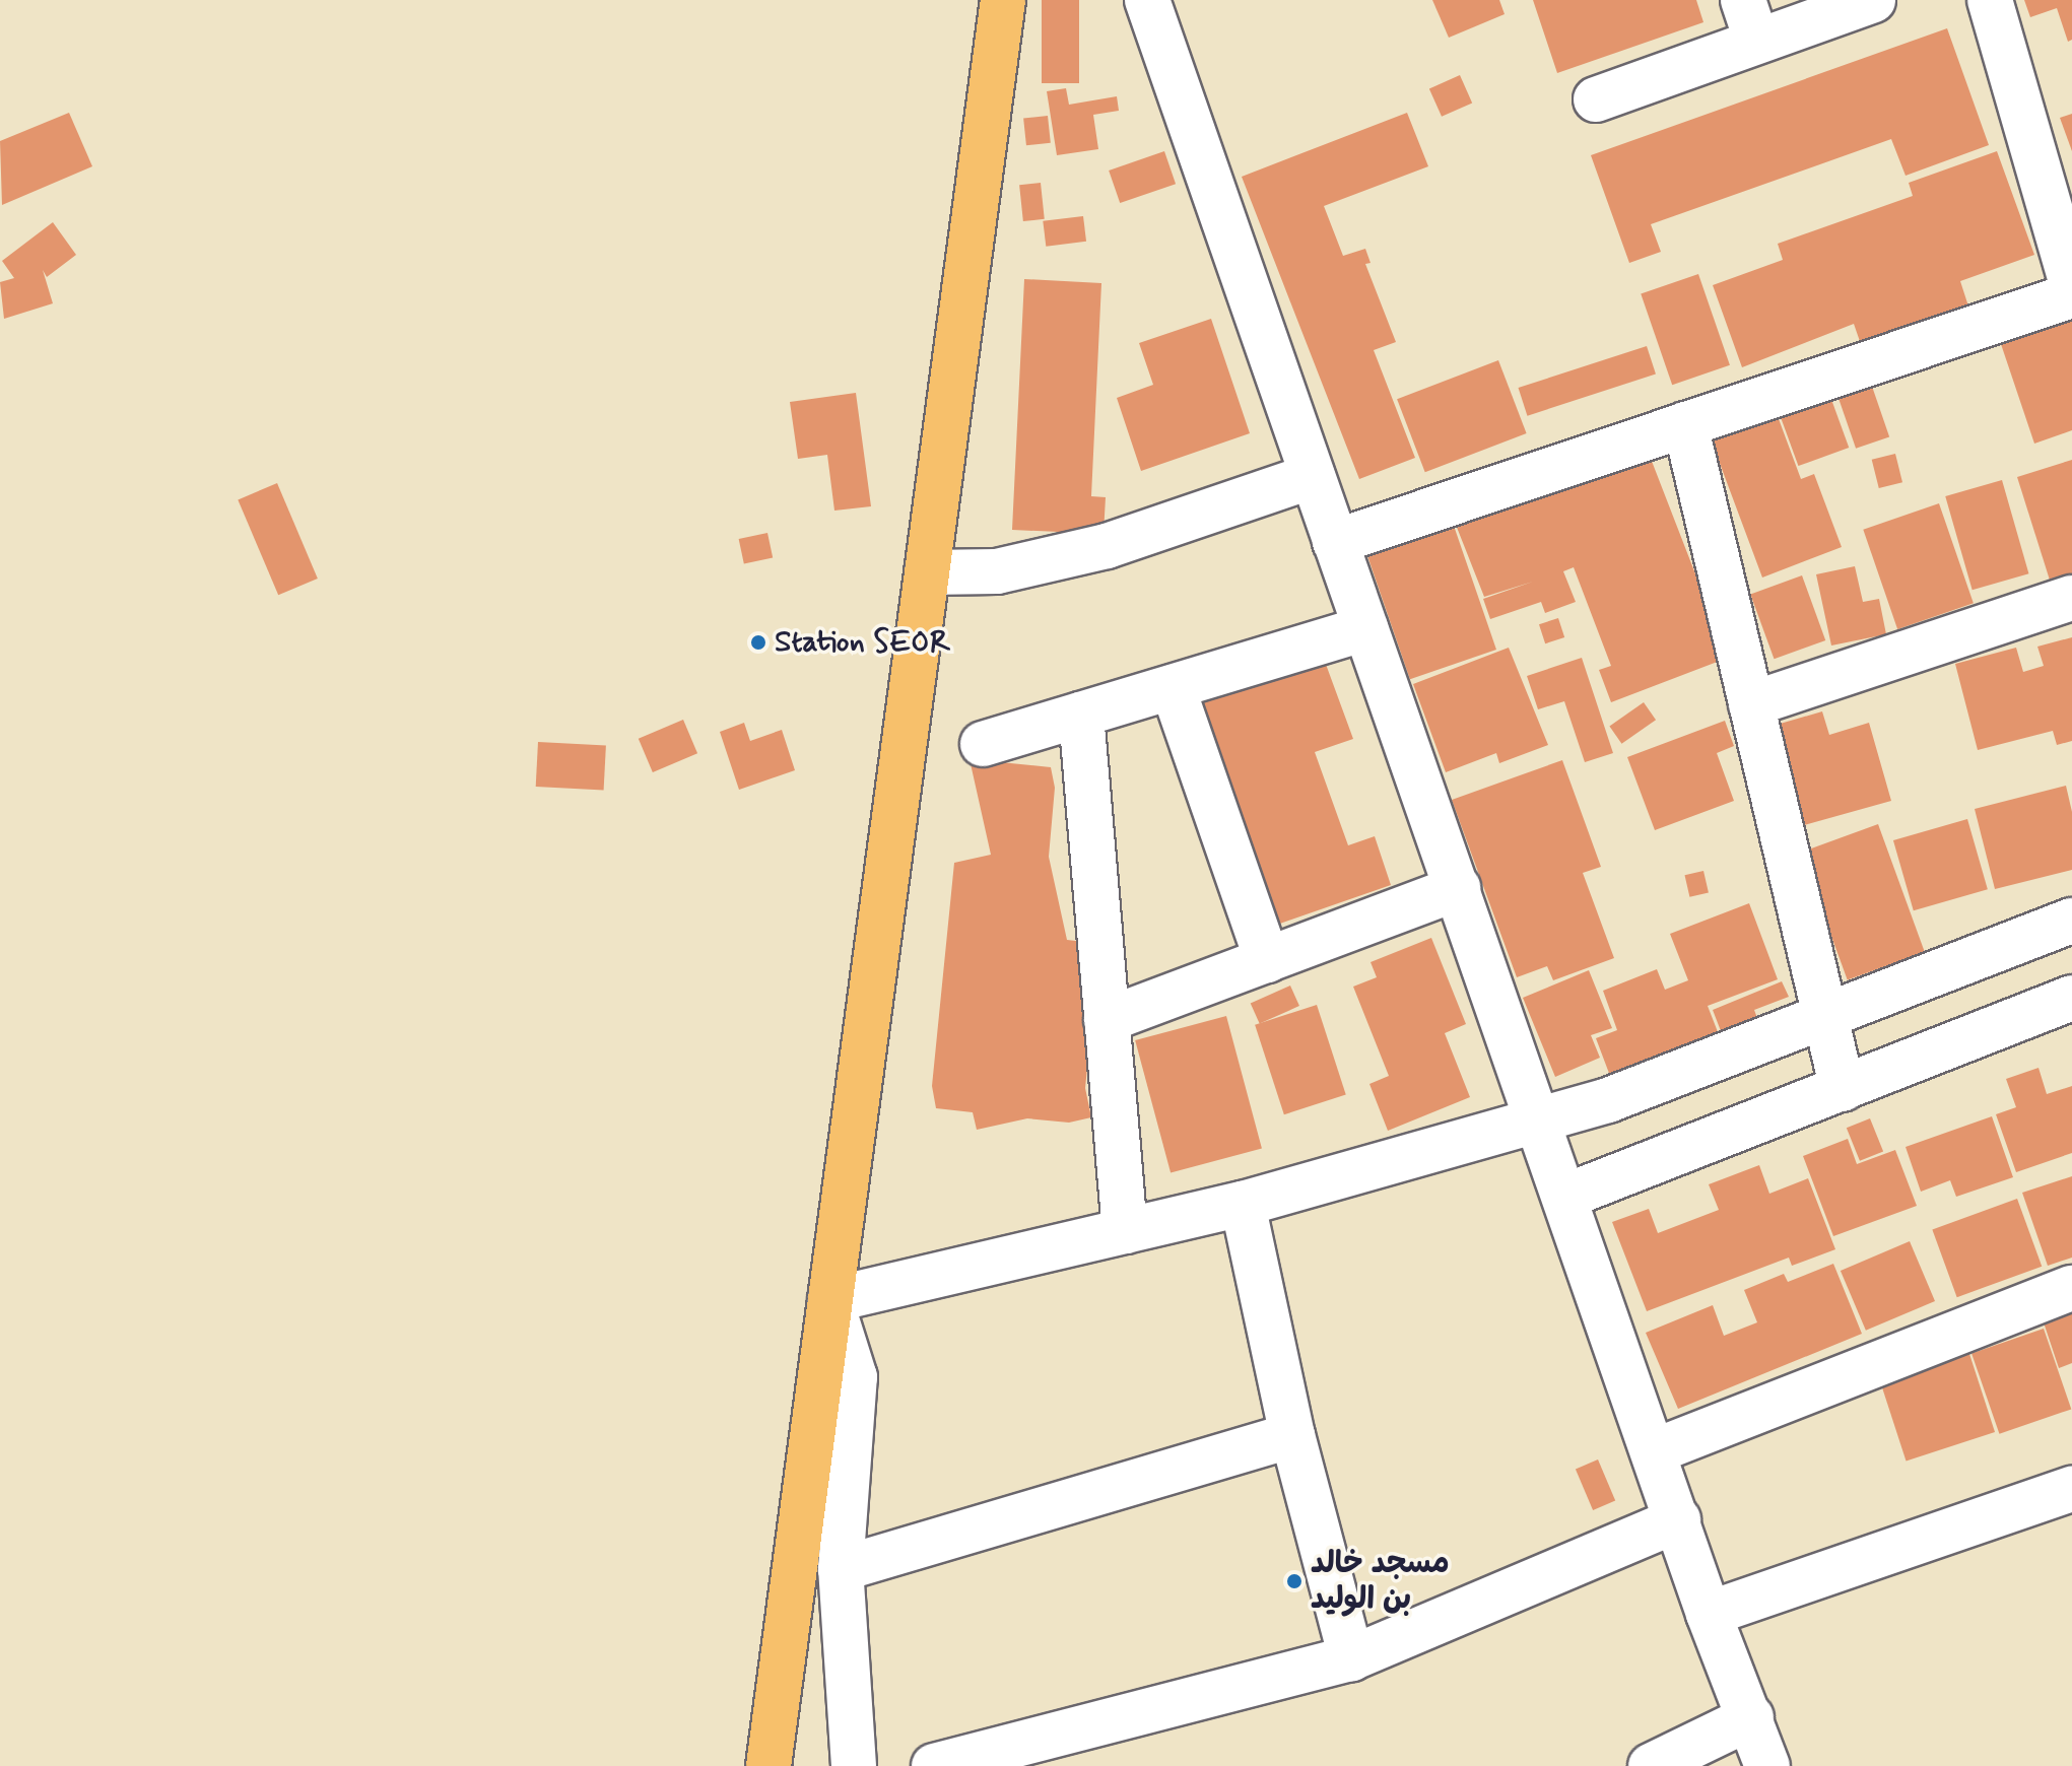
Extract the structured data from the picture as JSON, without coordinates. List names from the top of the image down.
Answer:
{
  "places": ["Station SEOR", "مسجد خالد بن الوليد"]
}
